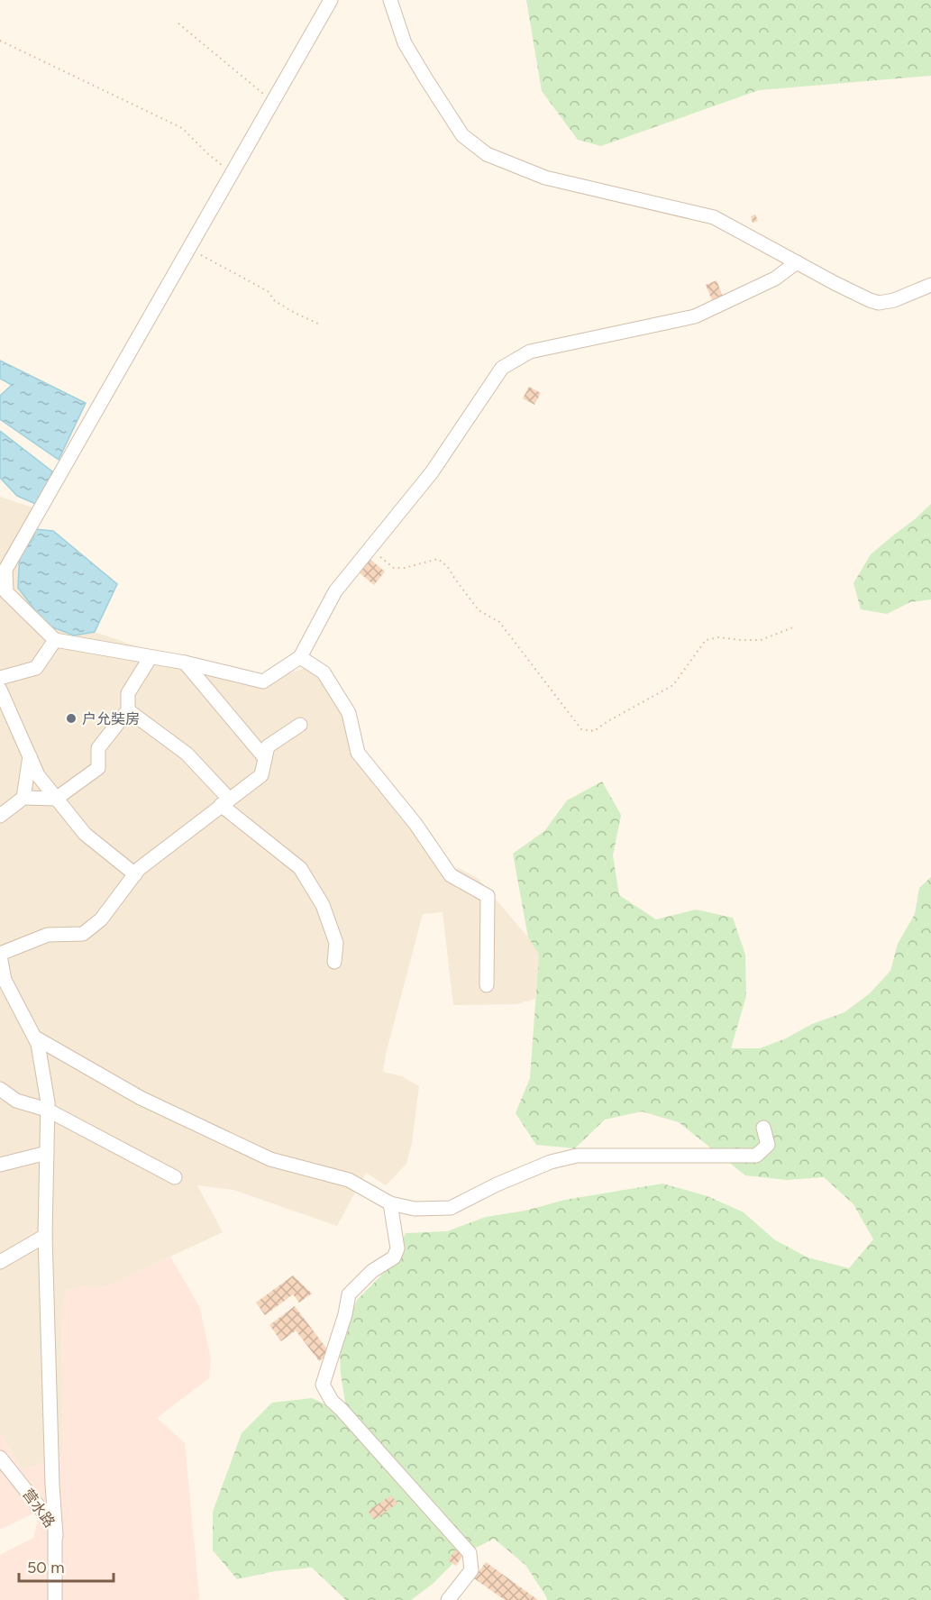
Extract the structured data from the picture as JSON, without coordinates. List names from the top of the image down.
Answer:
{
  "streets": {
    "street": ["营水路"]
  },
  "places": ["户允奘房"],
  "scale_bar": "50 m"
}
